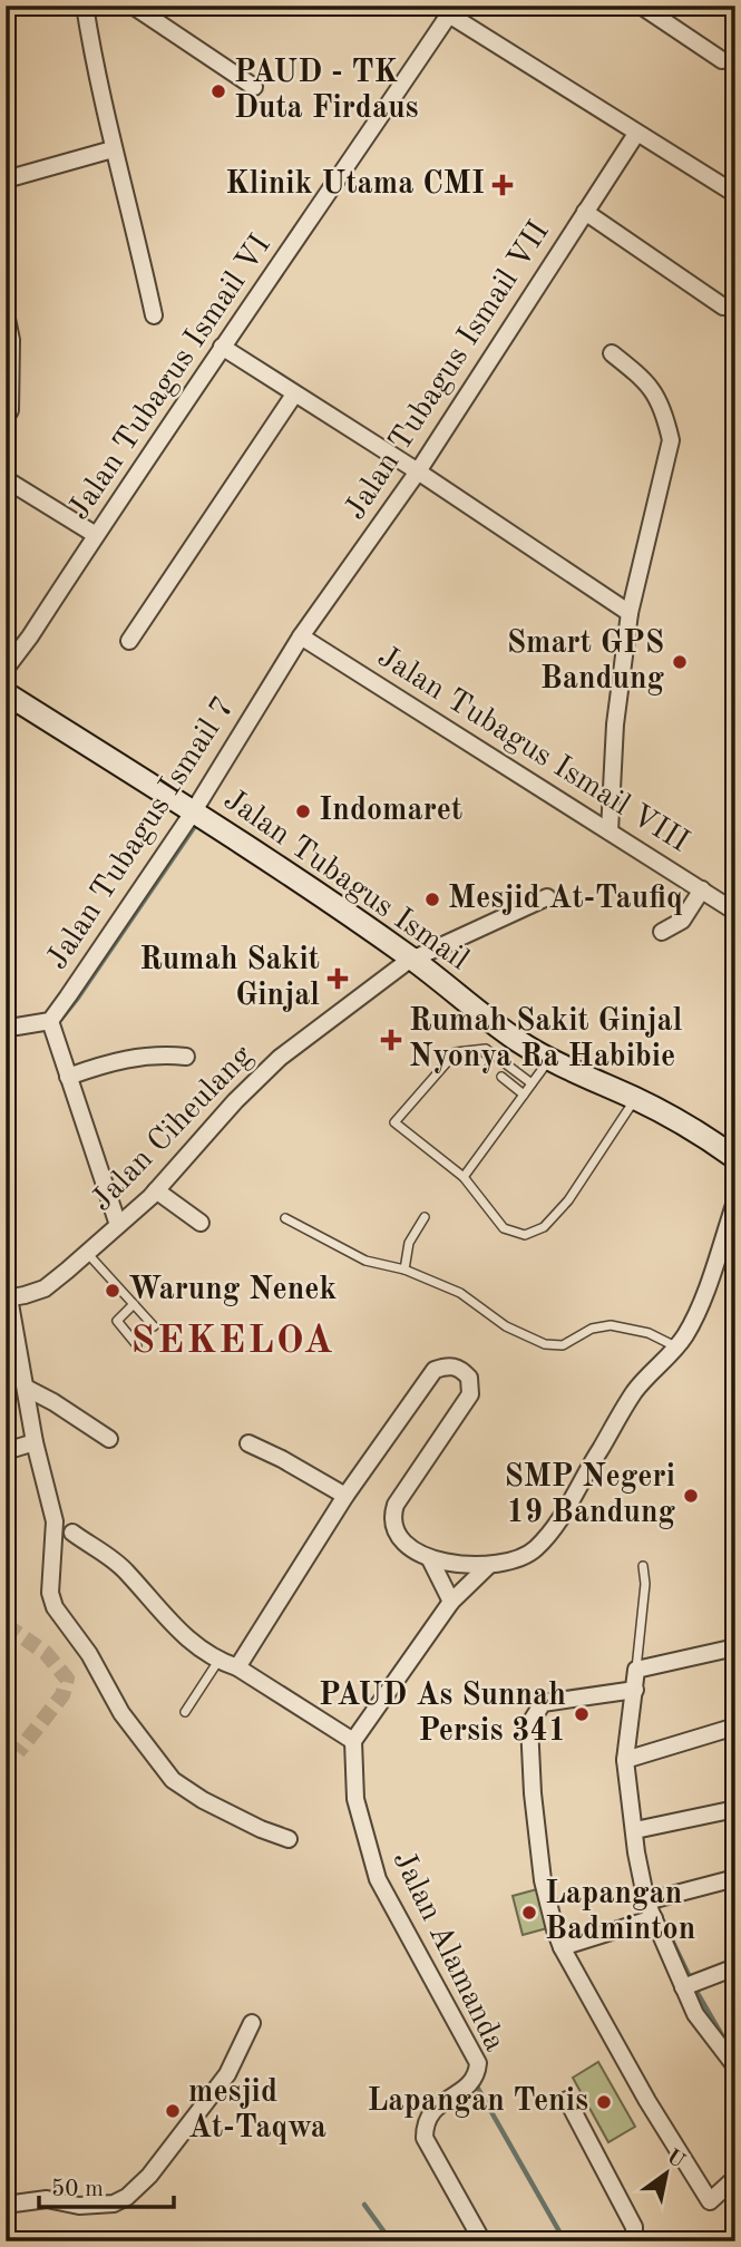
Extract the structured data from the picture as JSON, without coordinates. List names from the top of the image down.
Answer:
{
  "streets": {
    "main road": ["Jalan Tubagus Ismail"],
    "street": [
      "Jalan Tubagus Ismail VII",
      "Jalan Tubagus Ismail VI",
      "Jalan Tubagus Ismail VIII",
      "Jalan Tubagus Ismail 7",
      "Jalan Ciheulang",
      "Jalan Alamanda"
    ]
  },
  "crossings": [
    ["Jalan Tubagus Ismail VII", "Jalan Tubagus Ismail VIII"],
    ["Jalan Tubagus Ismail VII", "Jalan Tubagus Ismail 7"],
    ["Jalan Tubagus Ismail VIII", "Jalan Tubagus Ismail 7"],
    ["Jalan Tubagus Ismail 7", "Jalan Tubagus Ismail"],
    ["Jalan Tubagus Ismail", "Jalan Ciheulang"]
  ],
  "districts": ["SEKELOA"],
  "places": {
    "other": [
      "PAUD - TK Duta Firdaus",
      "Smart GPS Bandung",
      "Indomaret",
      "Mesjid At-Taufiq",
      "Warung Nenek",
      "SMP Negeri 19 Bandung",
      "PAUD As Sunnah Persis 341",
      "Lapangan Badminton",
      "Lapangan Tenis",
      "mesjid At-Taqwa"
    ],
    "health": ["Klinik Utama CMI", "Rumah Sakit Ginjal", "Rumah Sakit Ginjal Nyonya Ra Habibie"]
  },
  "scale_bar": "50 m",
  "north": "top right"
}
